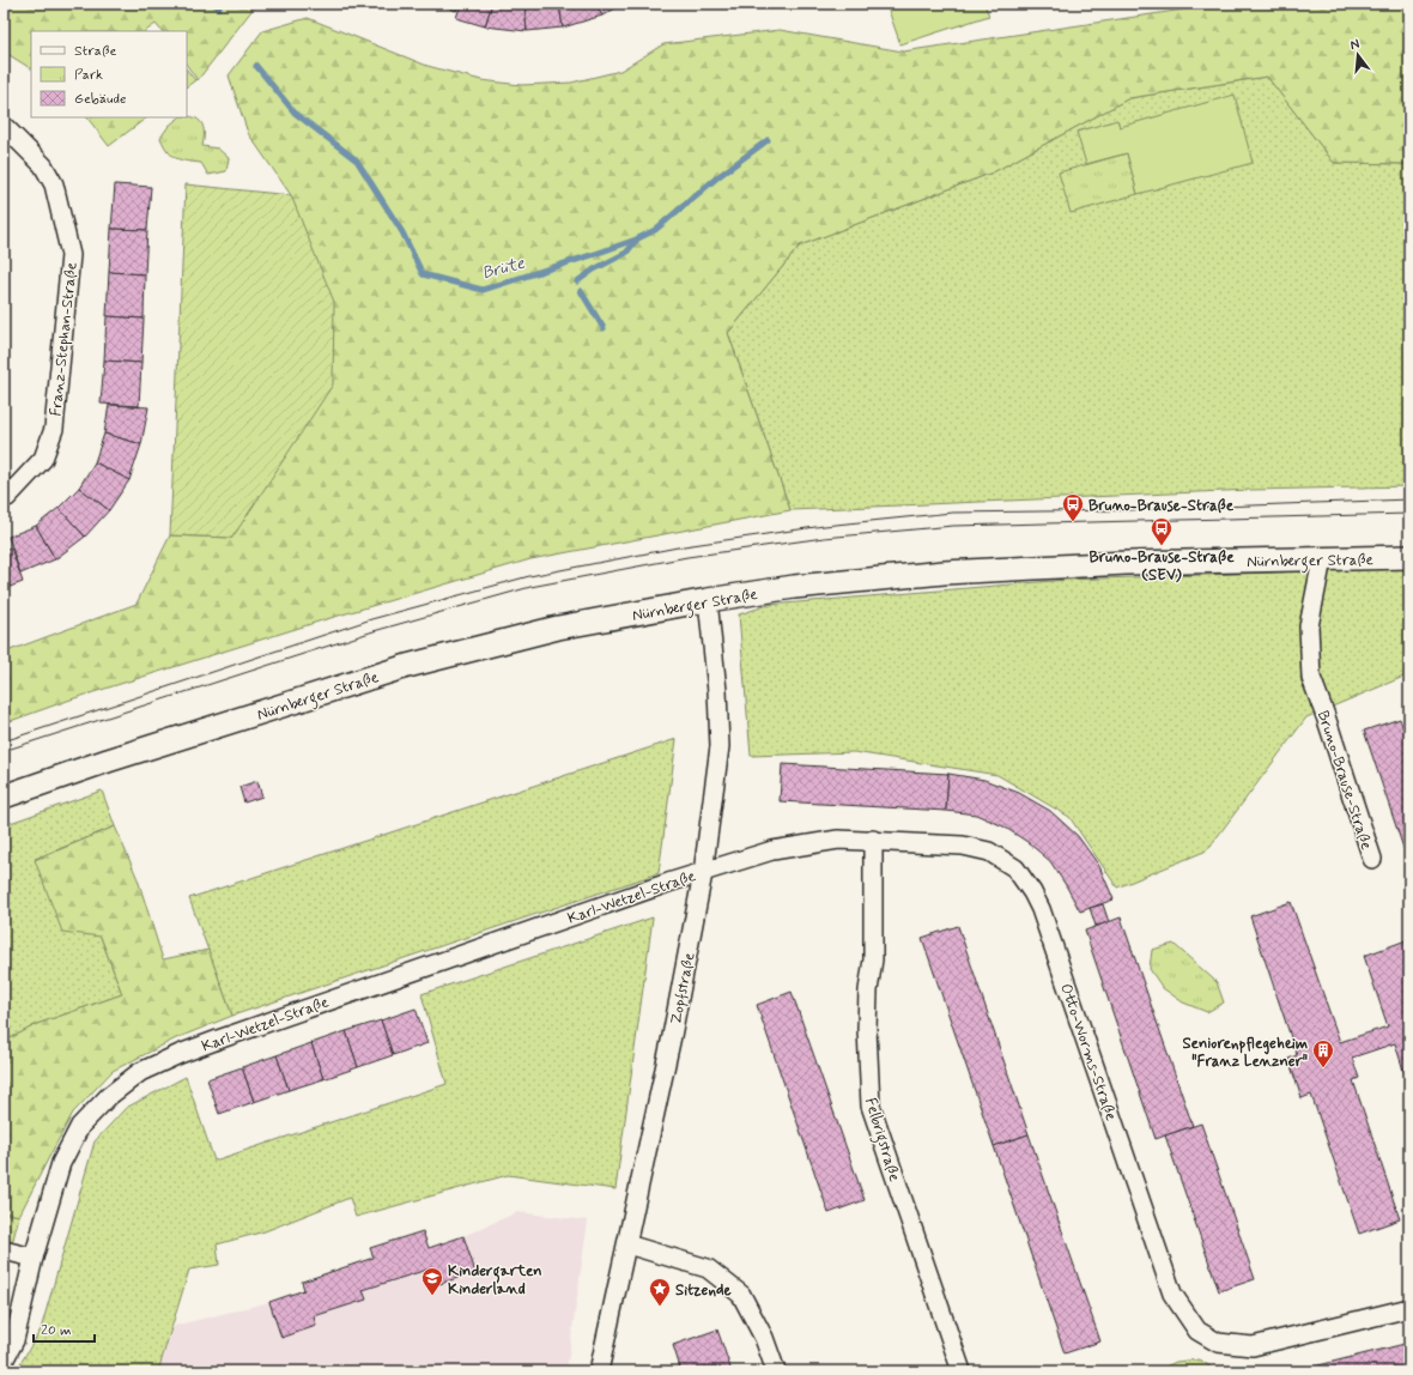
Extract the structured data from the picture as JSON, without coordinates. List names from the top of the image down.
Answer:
{
  "streets": {
    "street": [
      "Franz-Stephan-Straße",
      "Nürnberger Straße",
      "Bruno-Brause-Straße",
      "Karl-Wetzel-Straße",
      "Zopfstraße",
      "Otto-Worms-Straße",
      "Felbrigstraße"
    ]
  },
  "crossings": [
    ["Nürnberger Straße", "Bruno-Brause-Straße"],
    ["Nürnberger Straße", "Zopfstraße"],
    ["Karl-Wetzel-Straße", "Zopfstraße"],
    ["Karl-Wetzel-Straße", "Otto-Worms-Straße"],
    ["Zopfstraße", "Otto-Worms-Straße"],
    ["Otto-Worms-Straße", "Felbrigstraße"]
  ],
  "water": ["Brüte"],
  "places": {
    "bus stop": ["Bruno-Brause-Straße", "Bruno-Brause-Straße (SEV)"],
    "building": ["Seniorenpflegeheim \"Franz Lenzner\""],
    "school or university": ["Kindergarten Kinderland"],
    "place": ["Sitzende"]
  },
  "legend": ["Straße", "Park", "Gebäude"],
  "scale_bar": "20 m",
  "north": "top"
}
